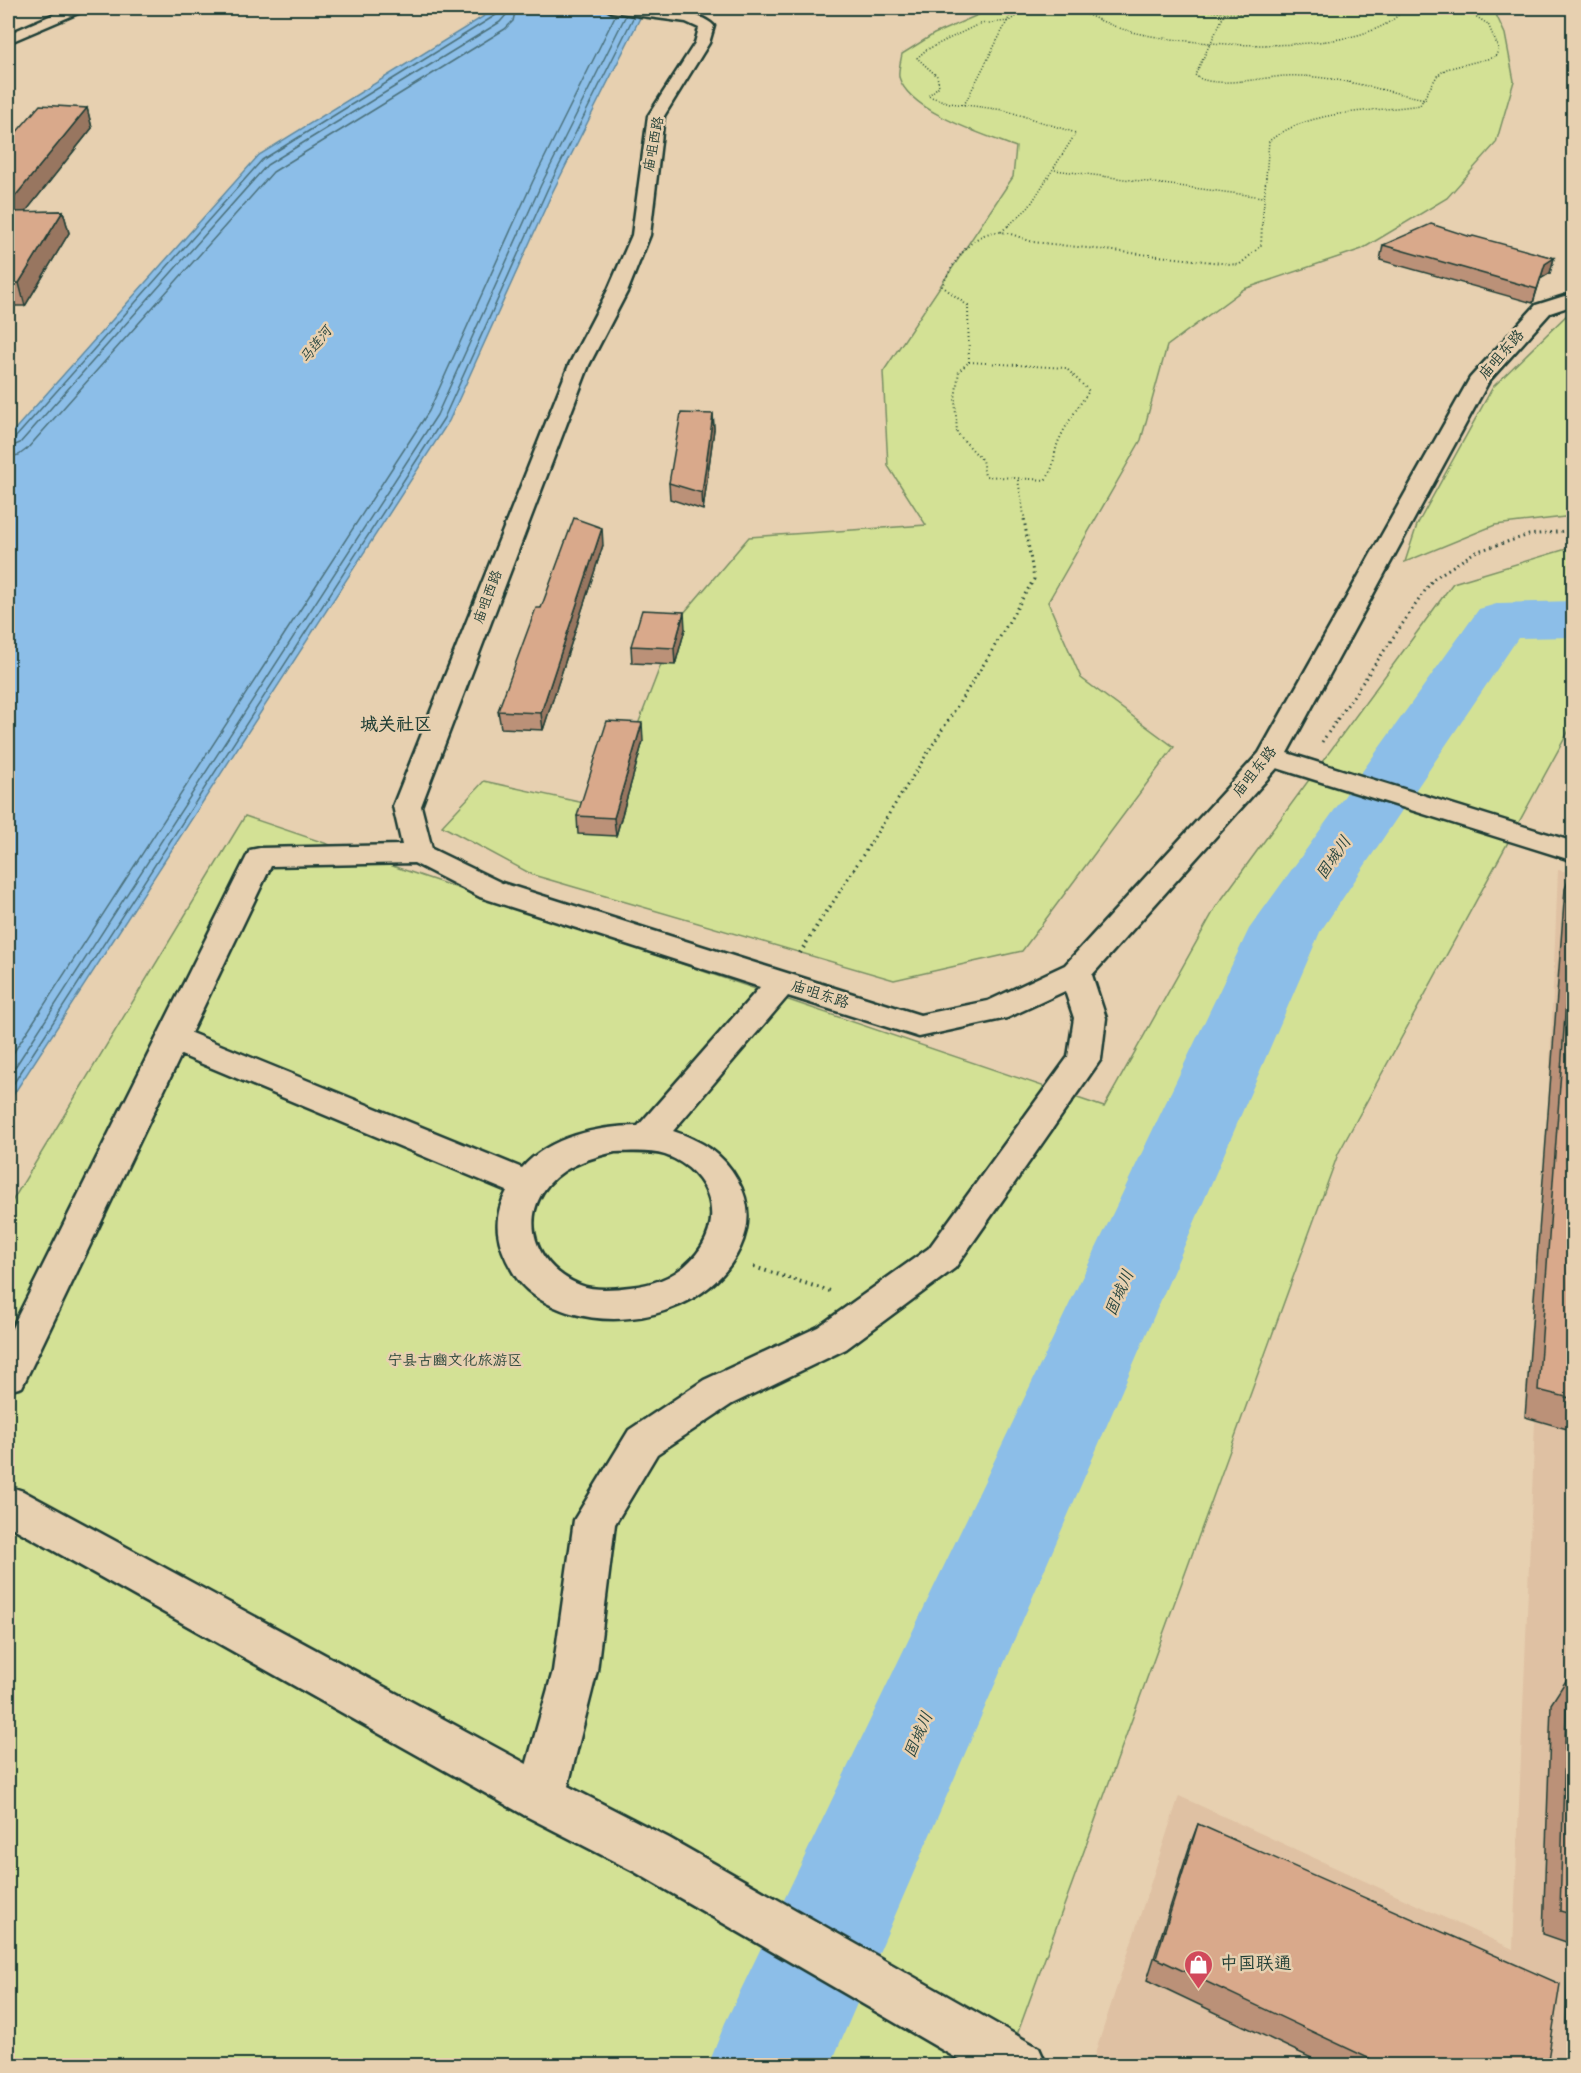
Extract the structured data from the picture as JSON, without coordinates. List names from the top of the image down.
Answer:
{
  "streets": {
    "street": ["庙咀西路", "庙咀东路"]
  },
  "districts": ["城关社区"],
  "water": ["马连河", "固城川"],
  "parks": ["宁县古豳文化旅游区"],
  "places": {
    "shop": ["中国联通"]
  }
}
